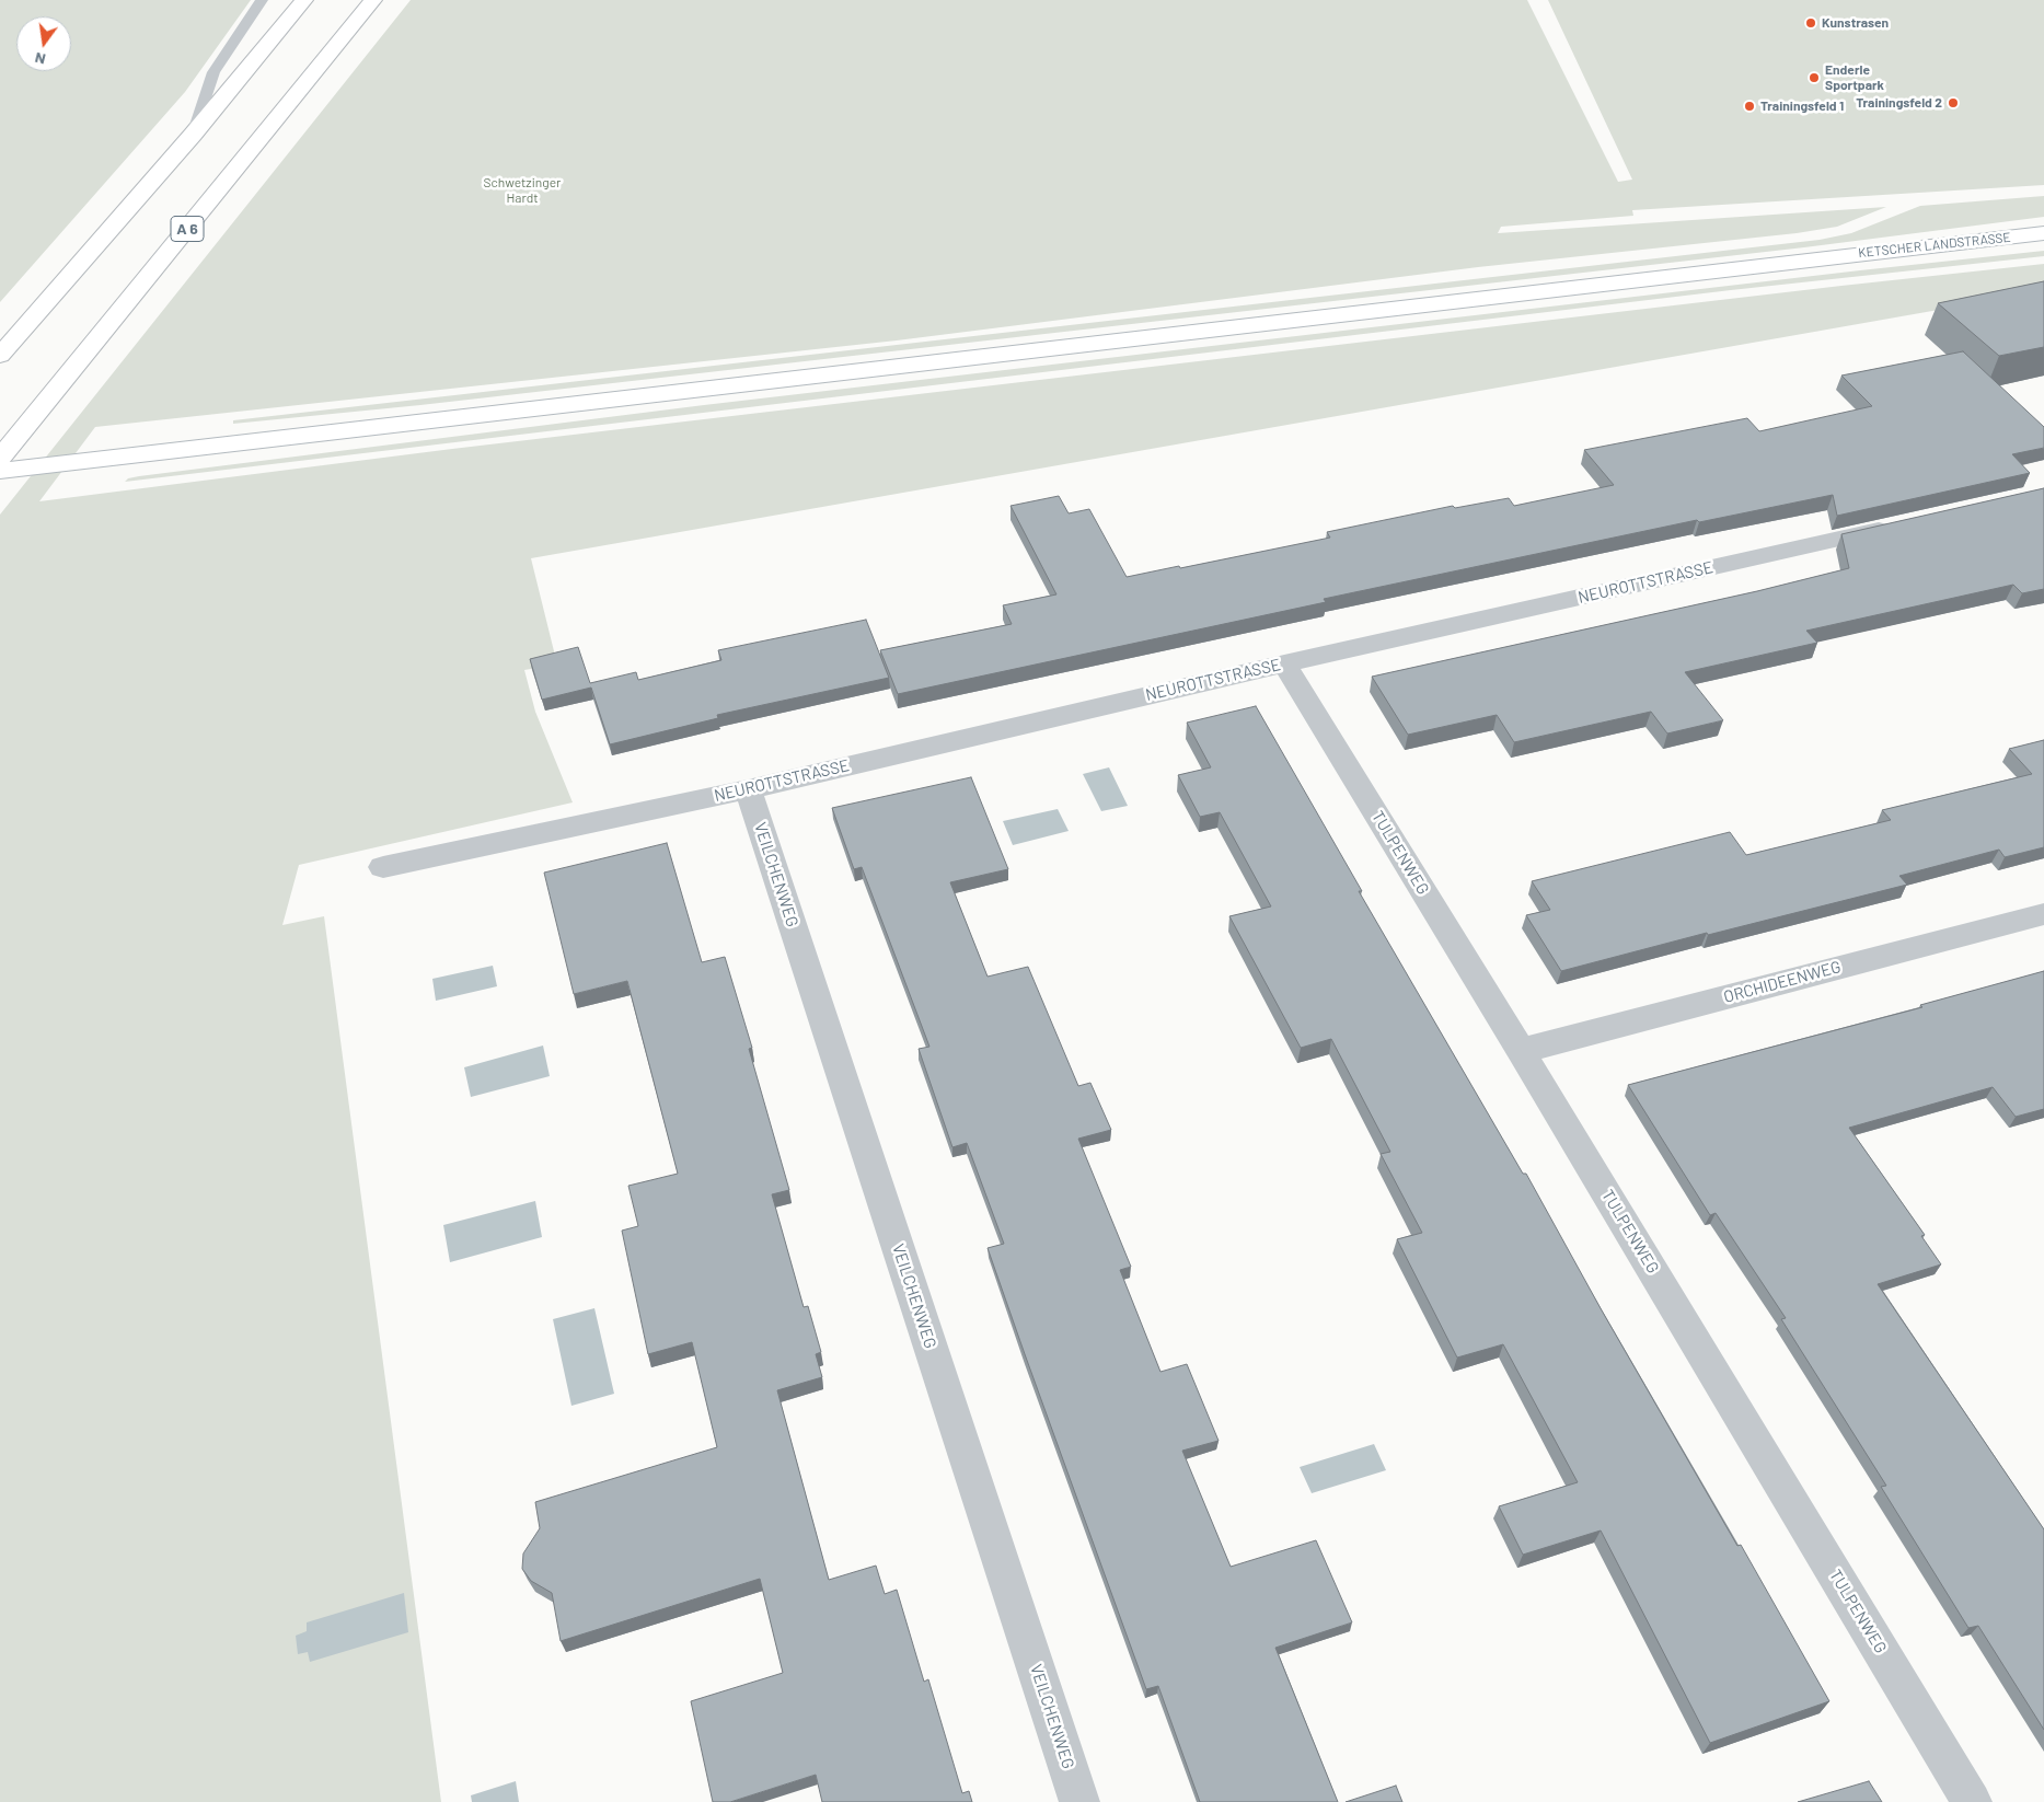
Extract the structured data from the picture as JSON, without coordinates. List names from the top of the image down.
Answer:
{
  "streets": {
    "main road": ["A 6", "KETSCHER LANDSTRASSE"],
    "street": [
      "NEUROTTSTRASSE",
      "TULPENWEG",
      "VEILCHENWEG",
      "ORCHIDEENWEG"
    ]
  },
  "crossings": [
    ["NEUROTTSTRASSE", "TULPENWEG"],
    ["NEUROTTSTRASSE", "VEILCHENWEG"],
    ["TULPENWEG", "ORCHIDEENWEG"]
  ],
  "parks": ["Schwetzinger Hardt"],
  "places": [
    "Kunstrasen",
    "Enderle Sportpark",
    "Trainingsfeld 2",
    "Trainingsfeld 1"
  ],
  "north": "bottom"
}
